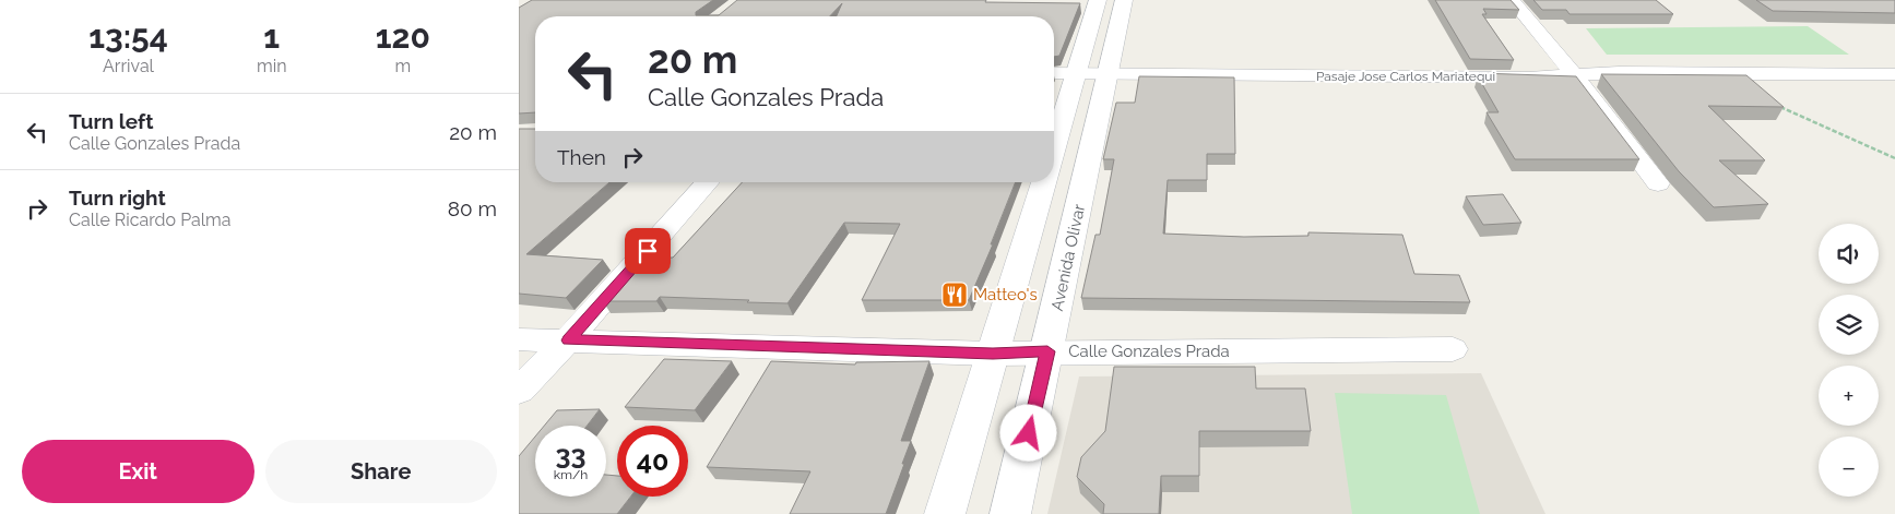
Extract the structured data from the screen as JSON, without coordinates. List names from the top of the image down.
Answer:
{
  "streets": {
    "street": ["Pasaje Jose Carlos Mariatequi", "Avenida Olivar", "Calle Gonzales Prada"]
  },
  "crossings": [
    ["Pasaje Jose Carlos Mariatequi", "Avenida Olivar"],
    ["Avenida Olivar", "Calle Gonzales Prada"]
  ],
  "places": {
    "restaurant": ["Matteo's"]
  },
  "page": {
    "eta": [
      "13:54",
      "Arrival",
      "1",
      "min",
      "120",
      "m"
    ],
    "turn": ["20 m", "Calle Gonzales Prada"],
    "list": [
      {
        "name": "Turn left",
        "note": "Calle Gonzales Prada",
        "value": "20 m"
      },
      {
        "name": "Turn right",
        "note": "Calle Ricardo Palma",
        "value": "80 m"
      }
    ],
    "then": "Then",
    "map_buttons": ["+", "−"],
    "speed": "33 km/h",
    "limit": "40",
    "buttons": ["Exit", "Share"]
  }
}
